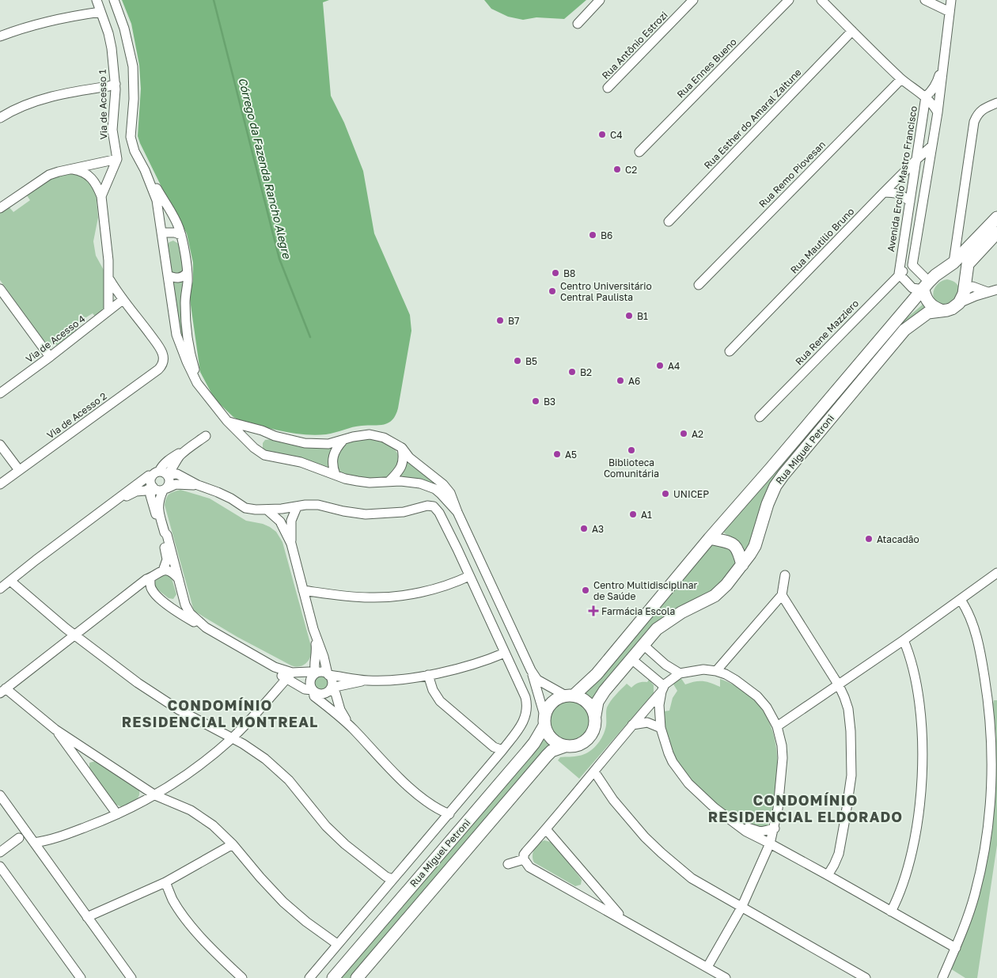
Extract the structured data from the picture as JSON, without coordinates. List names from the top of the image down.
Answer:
{
  "streets": {
    "main road": ["Rua Miguel Petroni"],
    "street": [
      "Rua Antônio Estrozi",
      "Rua Ennes Bueno",
      "Via de Acesso 1",
      "Rua Esther do Amaral Zaitune",
      "Rua Remo Piovesan",
      "Avenida Ercílio Mastro Francisco",
      "Rua Mautilio Bruno",
      "Rua Rene Mazziero",
      "Via de Acesso 4",
      "Via de Acesso 2"
    ]
  },
  "crossings": [
    ["Avenida Ercílio Mastro Francisco", "Rua Mautilio Bruno"],
    ["Avenida Ercílio Mastro Francisco", "Rua Rene Mazziero"],
    ["Via de Acesso 4", "Via de Acesso 2"]
  ],
  "districts": ["CONDOMÍNIO RESIDENCIAL MONTREAL", "CONDOMÍNIO RESIDENCIAL ELDORADO"],
  "water": ["Córrego da Fazenda Rancho Alegre"],
  "places": {
    "other": [
      "C4",
      "C2",
      "B6",
      "B8",
      "Centro Universitário Central Paulista",
      "B1",
      "B7",
      "B5",
      "A4",
      "B2",
      "A6",
      "B3",
      "A2",
      "Biblioteca Comunitária",
      "A5",
      "UNICEP",
      "A1",
      "A3",
      "Atacadão",
      "Centro Multidisciplinar de Saúde"
    ],
    "health": ["Farmácia Escola"]
  }
}
